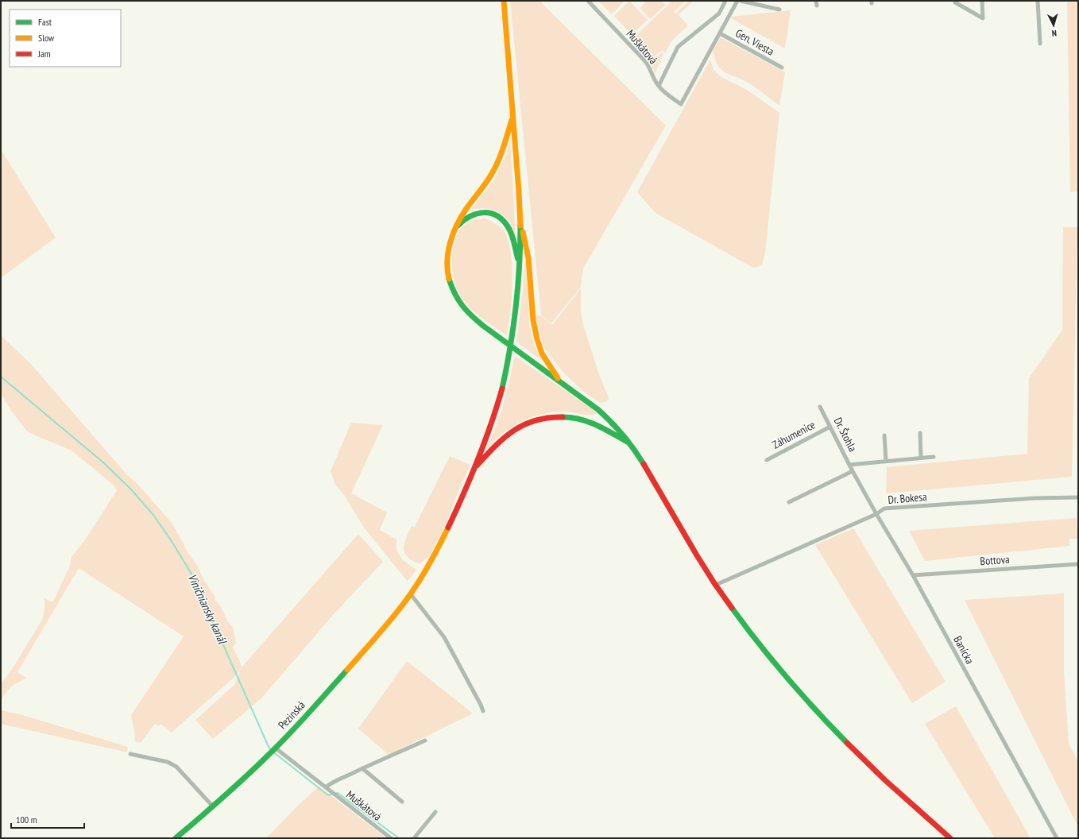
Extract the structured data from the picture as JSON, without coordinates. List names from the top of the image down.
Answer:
{
  "streets": {
    "main road": ["Pezinská"],
    "street": [
      "Gen. Viesta",
      "Muškátová",
      "Záhumenice",
      "Dr. Štohla",
      "Dr. Bokesa",
      "Bottova",
      "Banícka"
    ]
  },
  "crossings": [
    ["Gen. Viesta", "Muškátová"],
    ["Muškátová", "Pezinská"],
    ["Záhumenice", "Dr. Štohla"],
    ["Dr. Štohla", "Banícka"],
    ["Dr. Bokesa", "Banícka"],
    ["Bottova", "Banícka"]
  ],
  "water": ["Viničniansky kanál"],
  "legend": ["Fast", "Slow", "Jam"],
  "scale_bar": "100 m",
  "north": "bottom"
}
